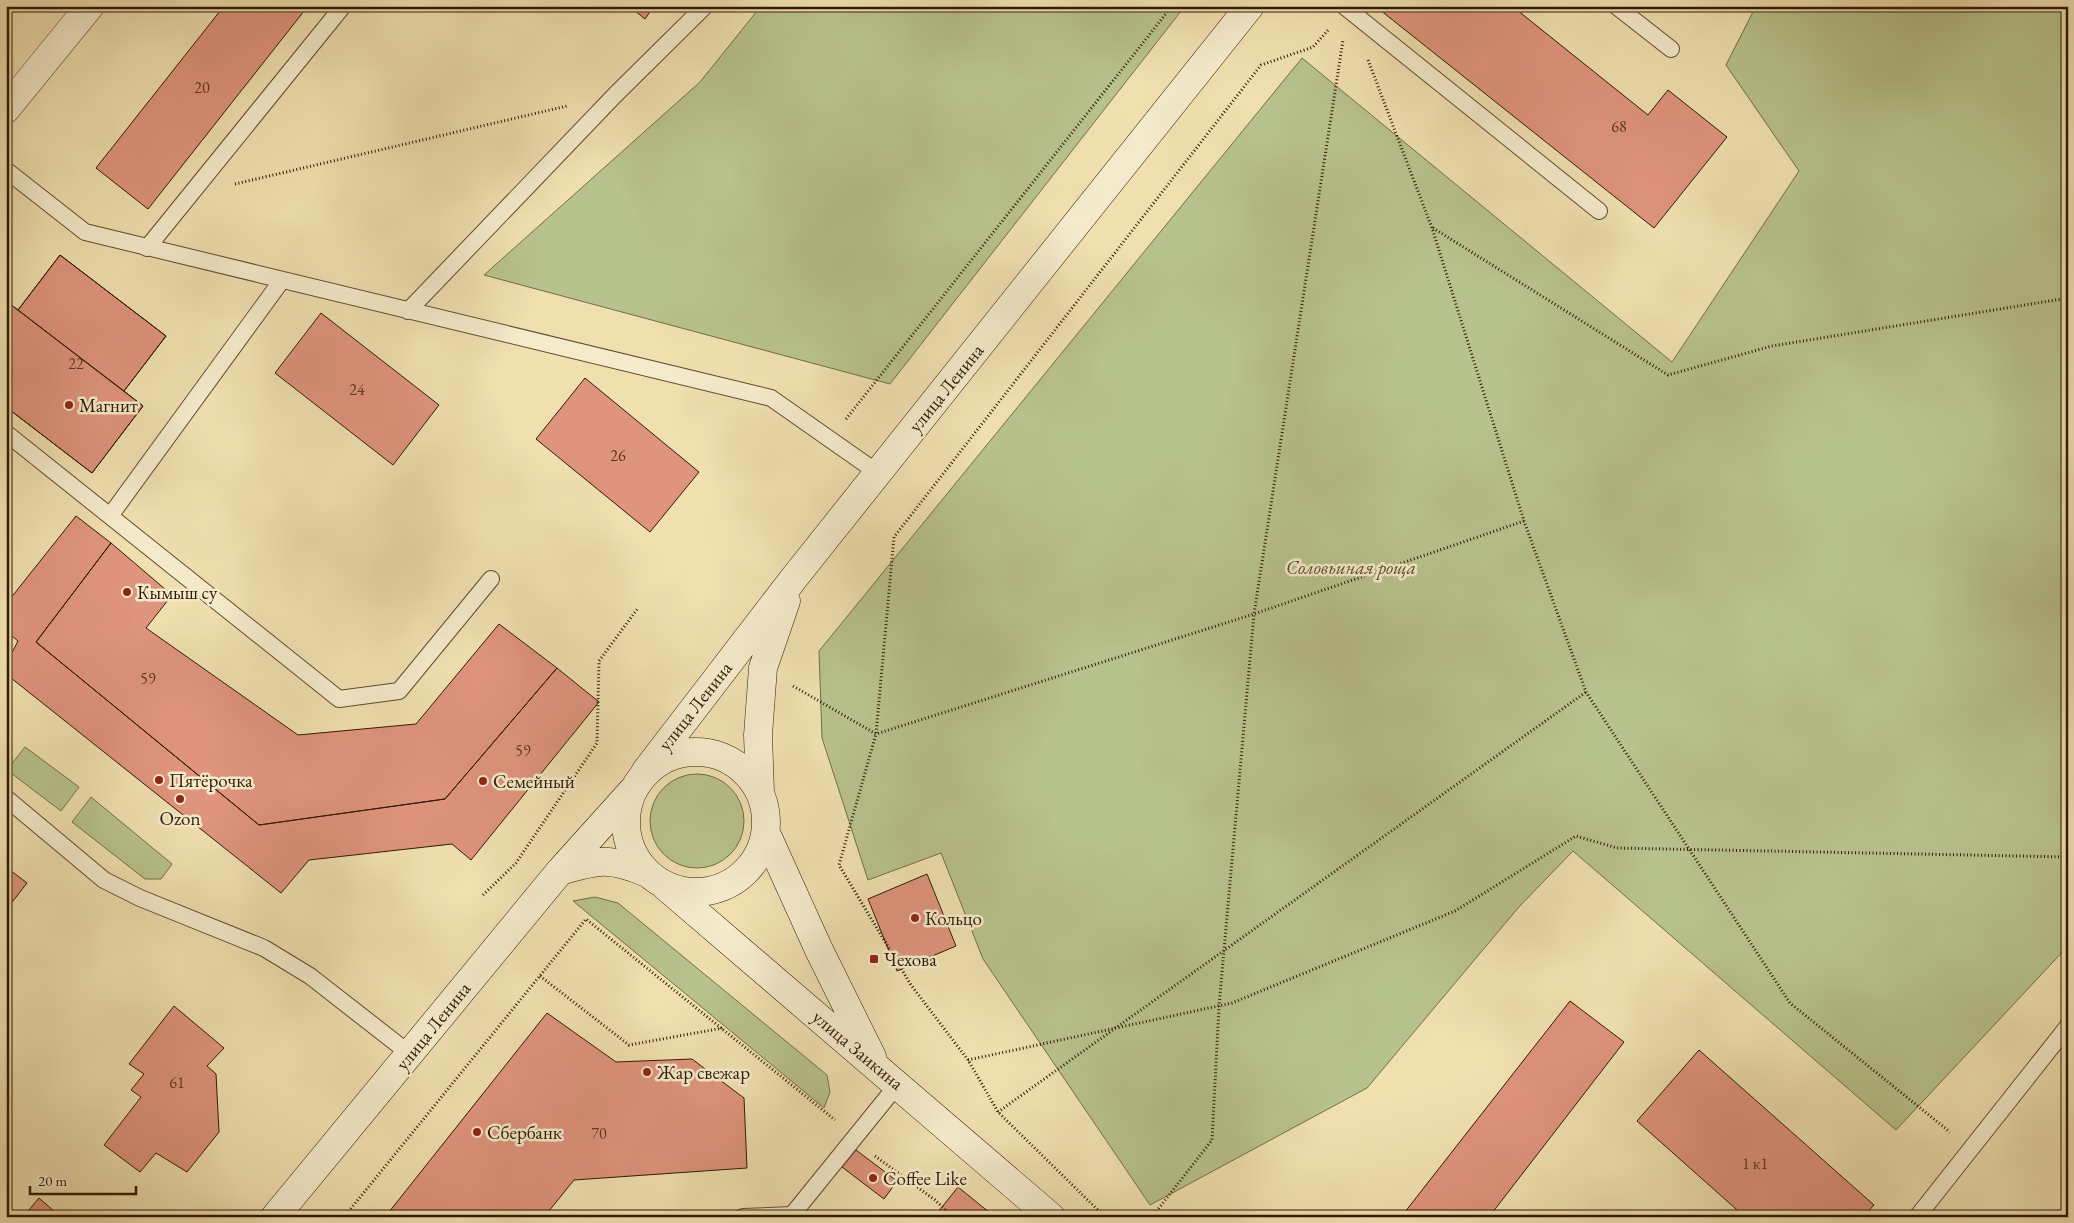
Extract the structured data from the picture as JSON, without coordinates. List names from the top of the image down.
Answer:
{
  "streets": {
    "main road": ["улица Ленина", "улица Заикина"]
  },
  "crossings": [
    ["улица Ленина", "улица Заикина"]
  ],
  "parks": ["Соловьиная роща"],
  "places": {
    "other": [
      "Магнит",
      "Кымыш су",
      "Пятёрочка",
      "Семейный",
      "Ozon",
      "Кольцо",
      "Жар свежар",
      "Сбербанк",
      "Coffee Like"
    ],
    "transit": ["Чехова"]
  },
  "house_numbers": [
    "20",
    "68",
    "22",
    "24",
    "26",
    "59",
    "59",
    "61",
    "70",
    "1 к1"
  ],
  "scale_bar": "20 m"
}
